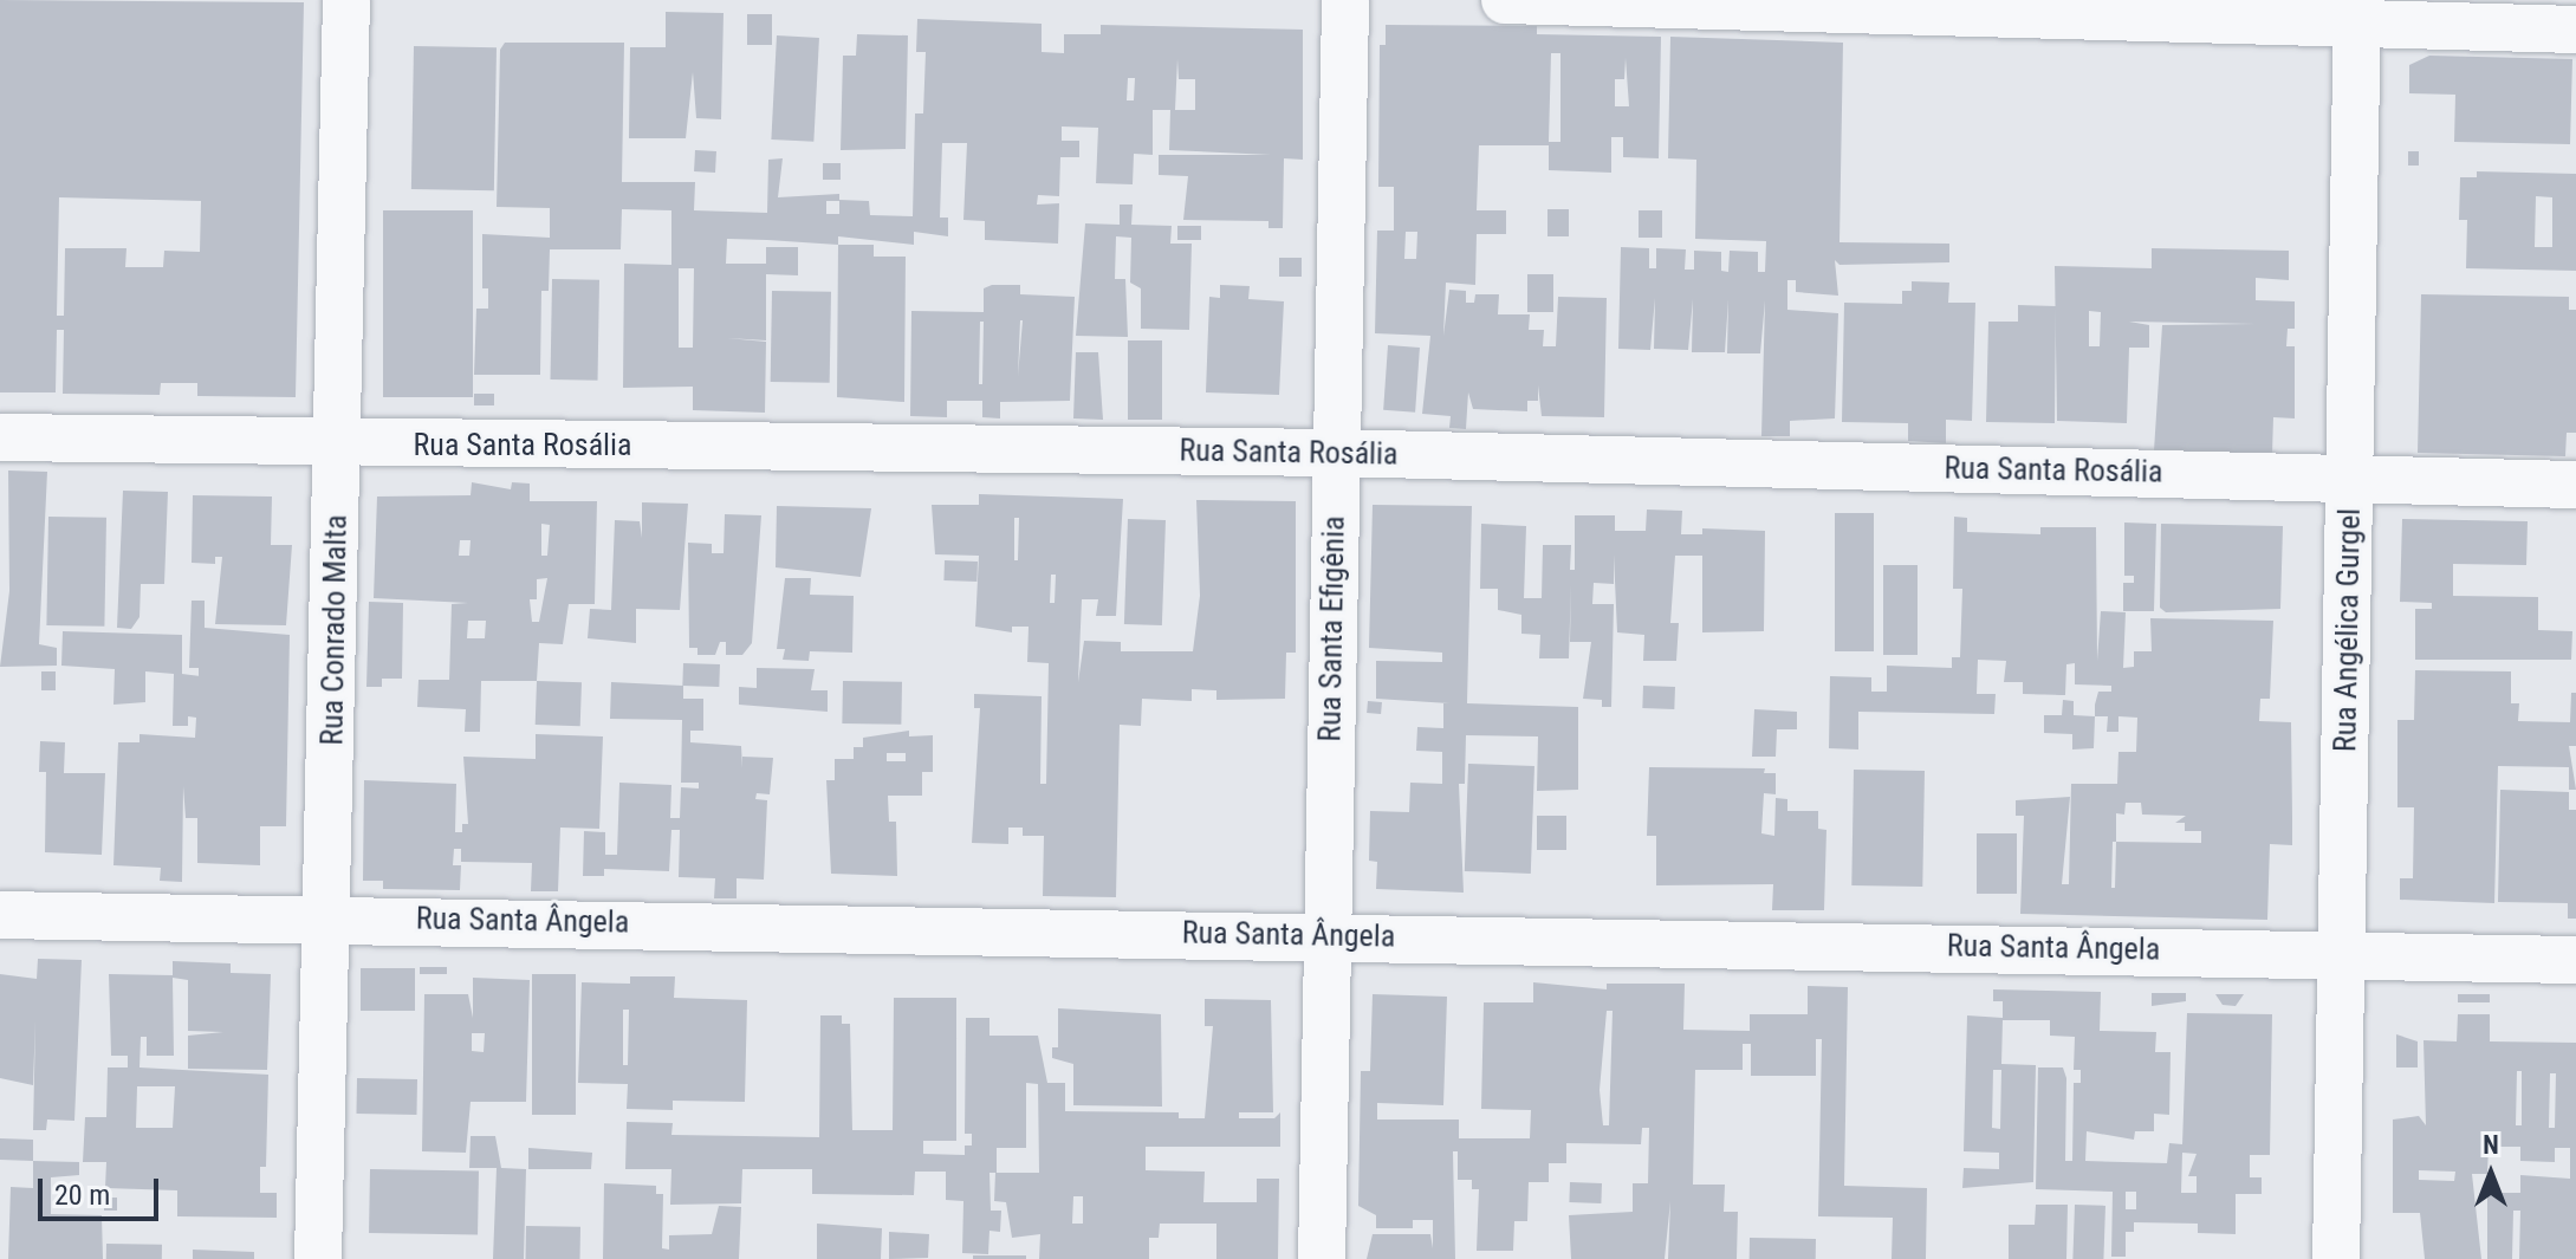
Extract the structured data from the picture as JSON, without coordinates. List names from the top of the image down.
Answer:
{
  "streets": {
    "street": [
      "Rua Santa Rosália",
      "Rua Santa Efigênia",
      "Rua Conrado Malta",
      "Rua Angélica Gurgel",
      "Rua Santa Ângela"
    ]
  },
  "crossings": [
    ["Rua Santa Rosália", "Rua Santa Efigênia"],
    ["Rua Santa Rosália", "Rua Conrado Malta"],
    ["Rua Santa Rosália", "Rua Angélica Gurgel"],
    ["Rua Santa Efigênia", "Rua Santa Ângela"],
    ["Rua Conrado Malta", "Rua Santa Ângela"],
    ["Rua Angélica Gurgel", "Rua Santa Ângela"]
  ],
  "scale_bar": "20 m",
  "north": "top"
}
